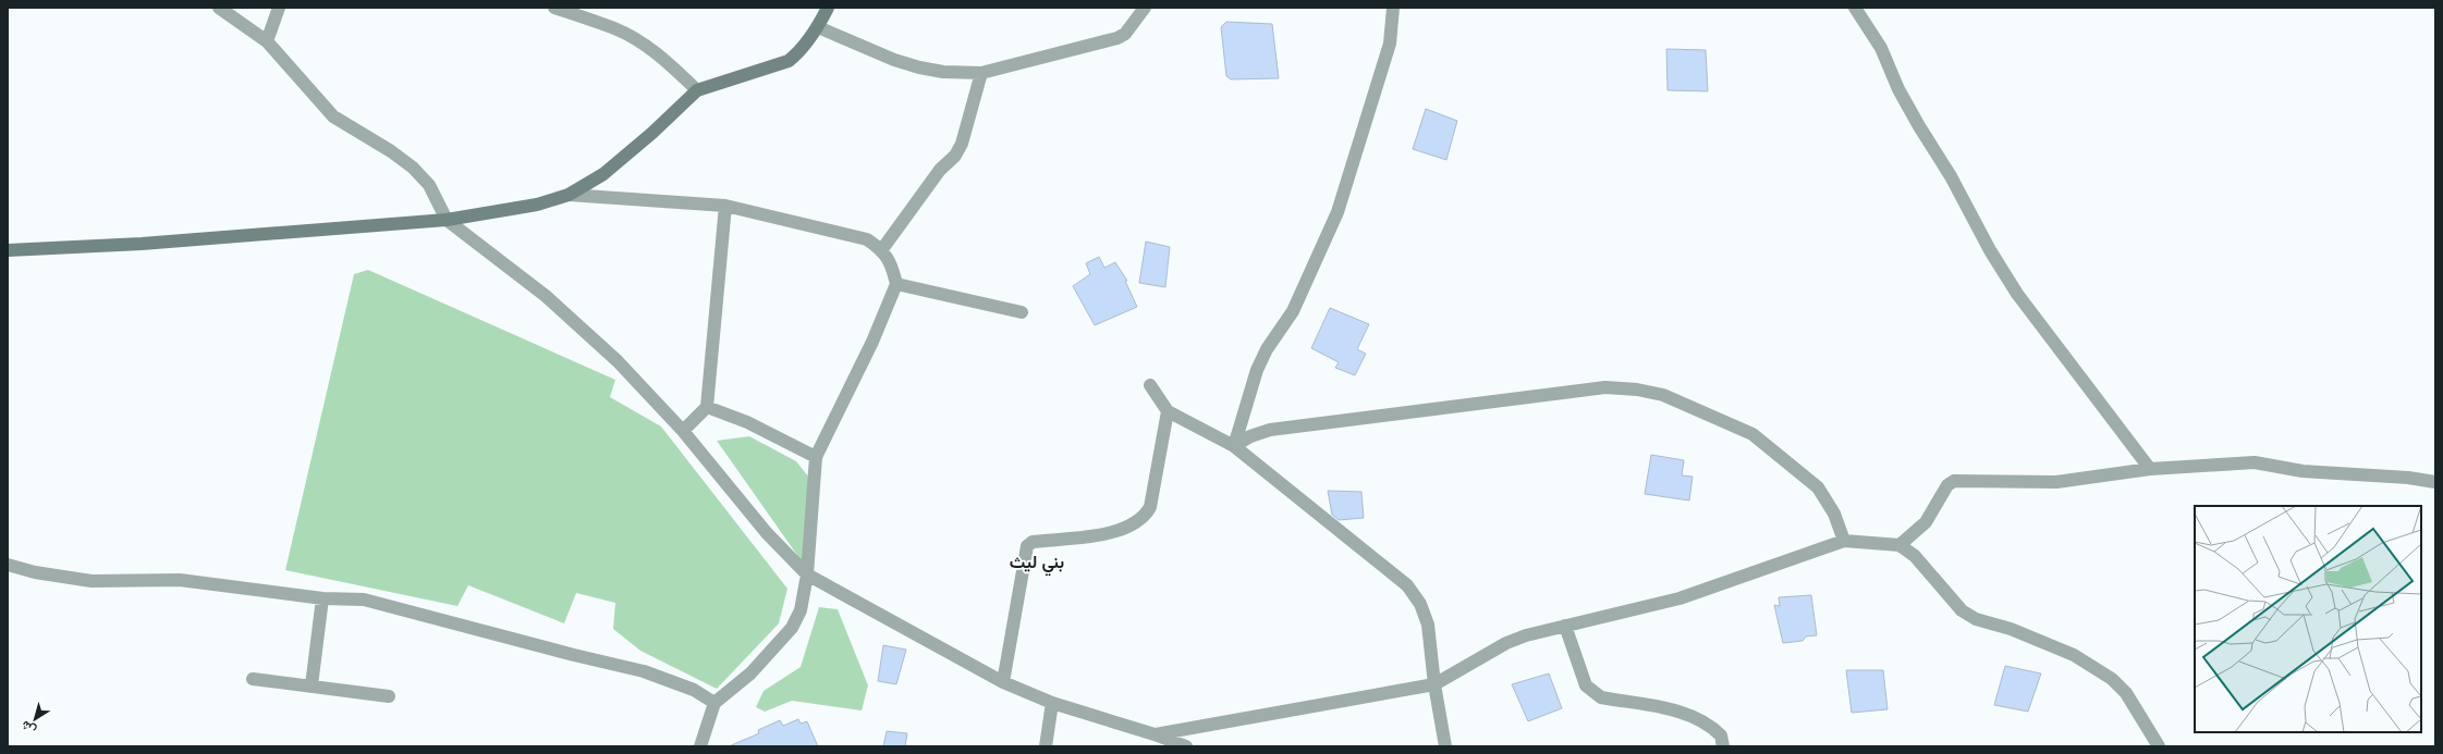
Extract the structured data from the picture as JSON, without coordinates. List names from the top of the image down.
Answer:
{
  "districts": ["بني ليث"],
  "north": "bottom left"
}
